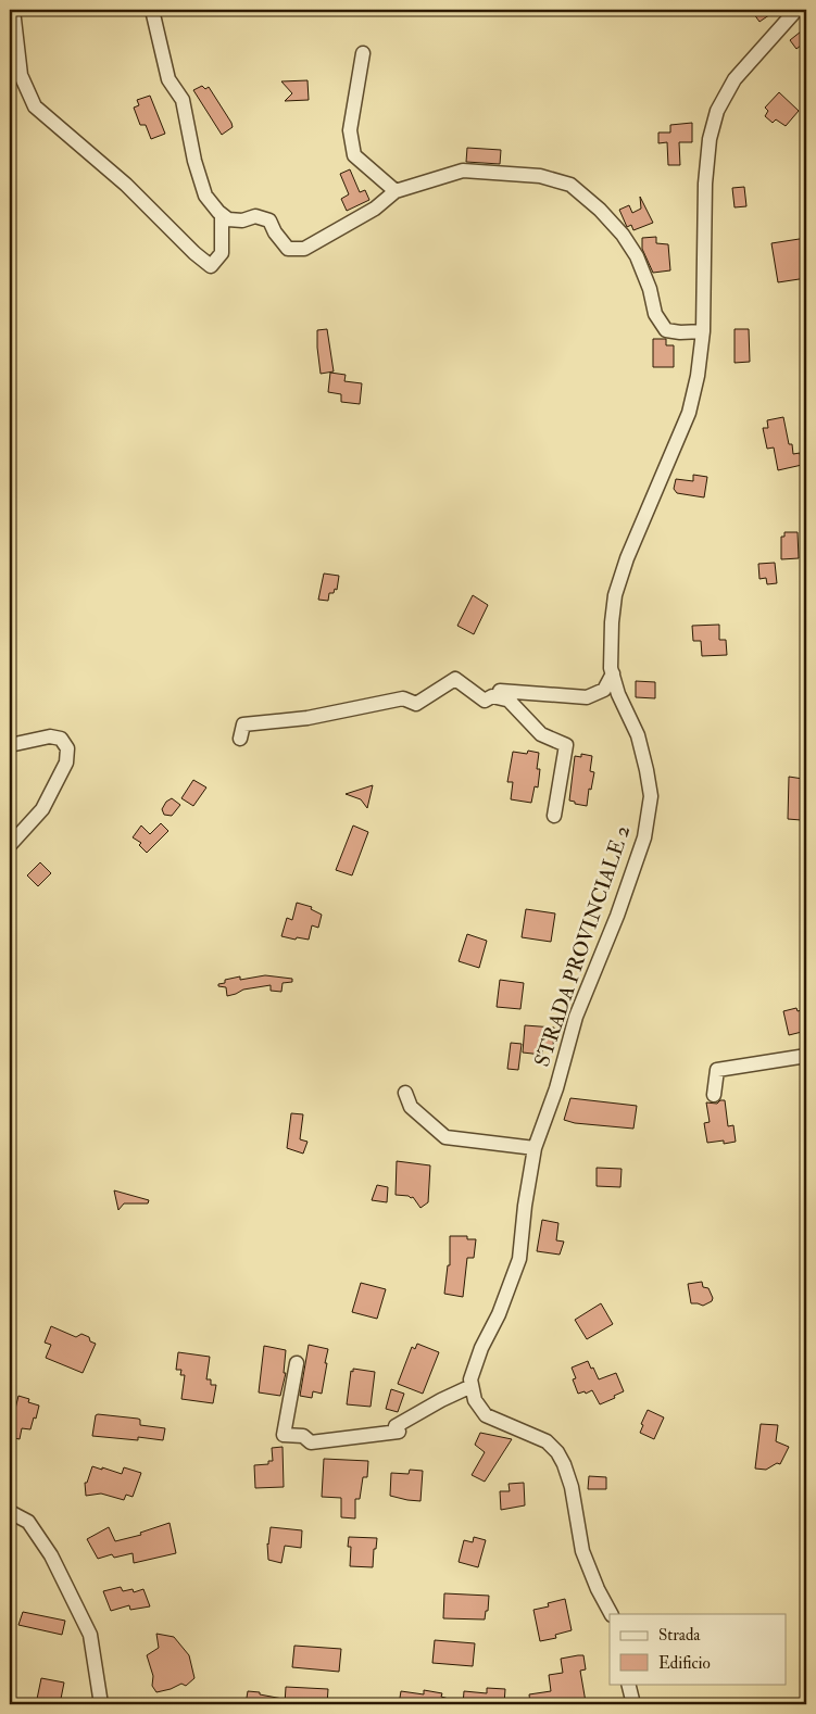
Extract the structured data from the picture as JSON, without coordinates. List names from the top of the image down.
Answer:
{
  "streets": {
    "street": ["STRADA PROVINCIALE 2"]
  },
  "legend": ["Strada", "Edificio"]
}
